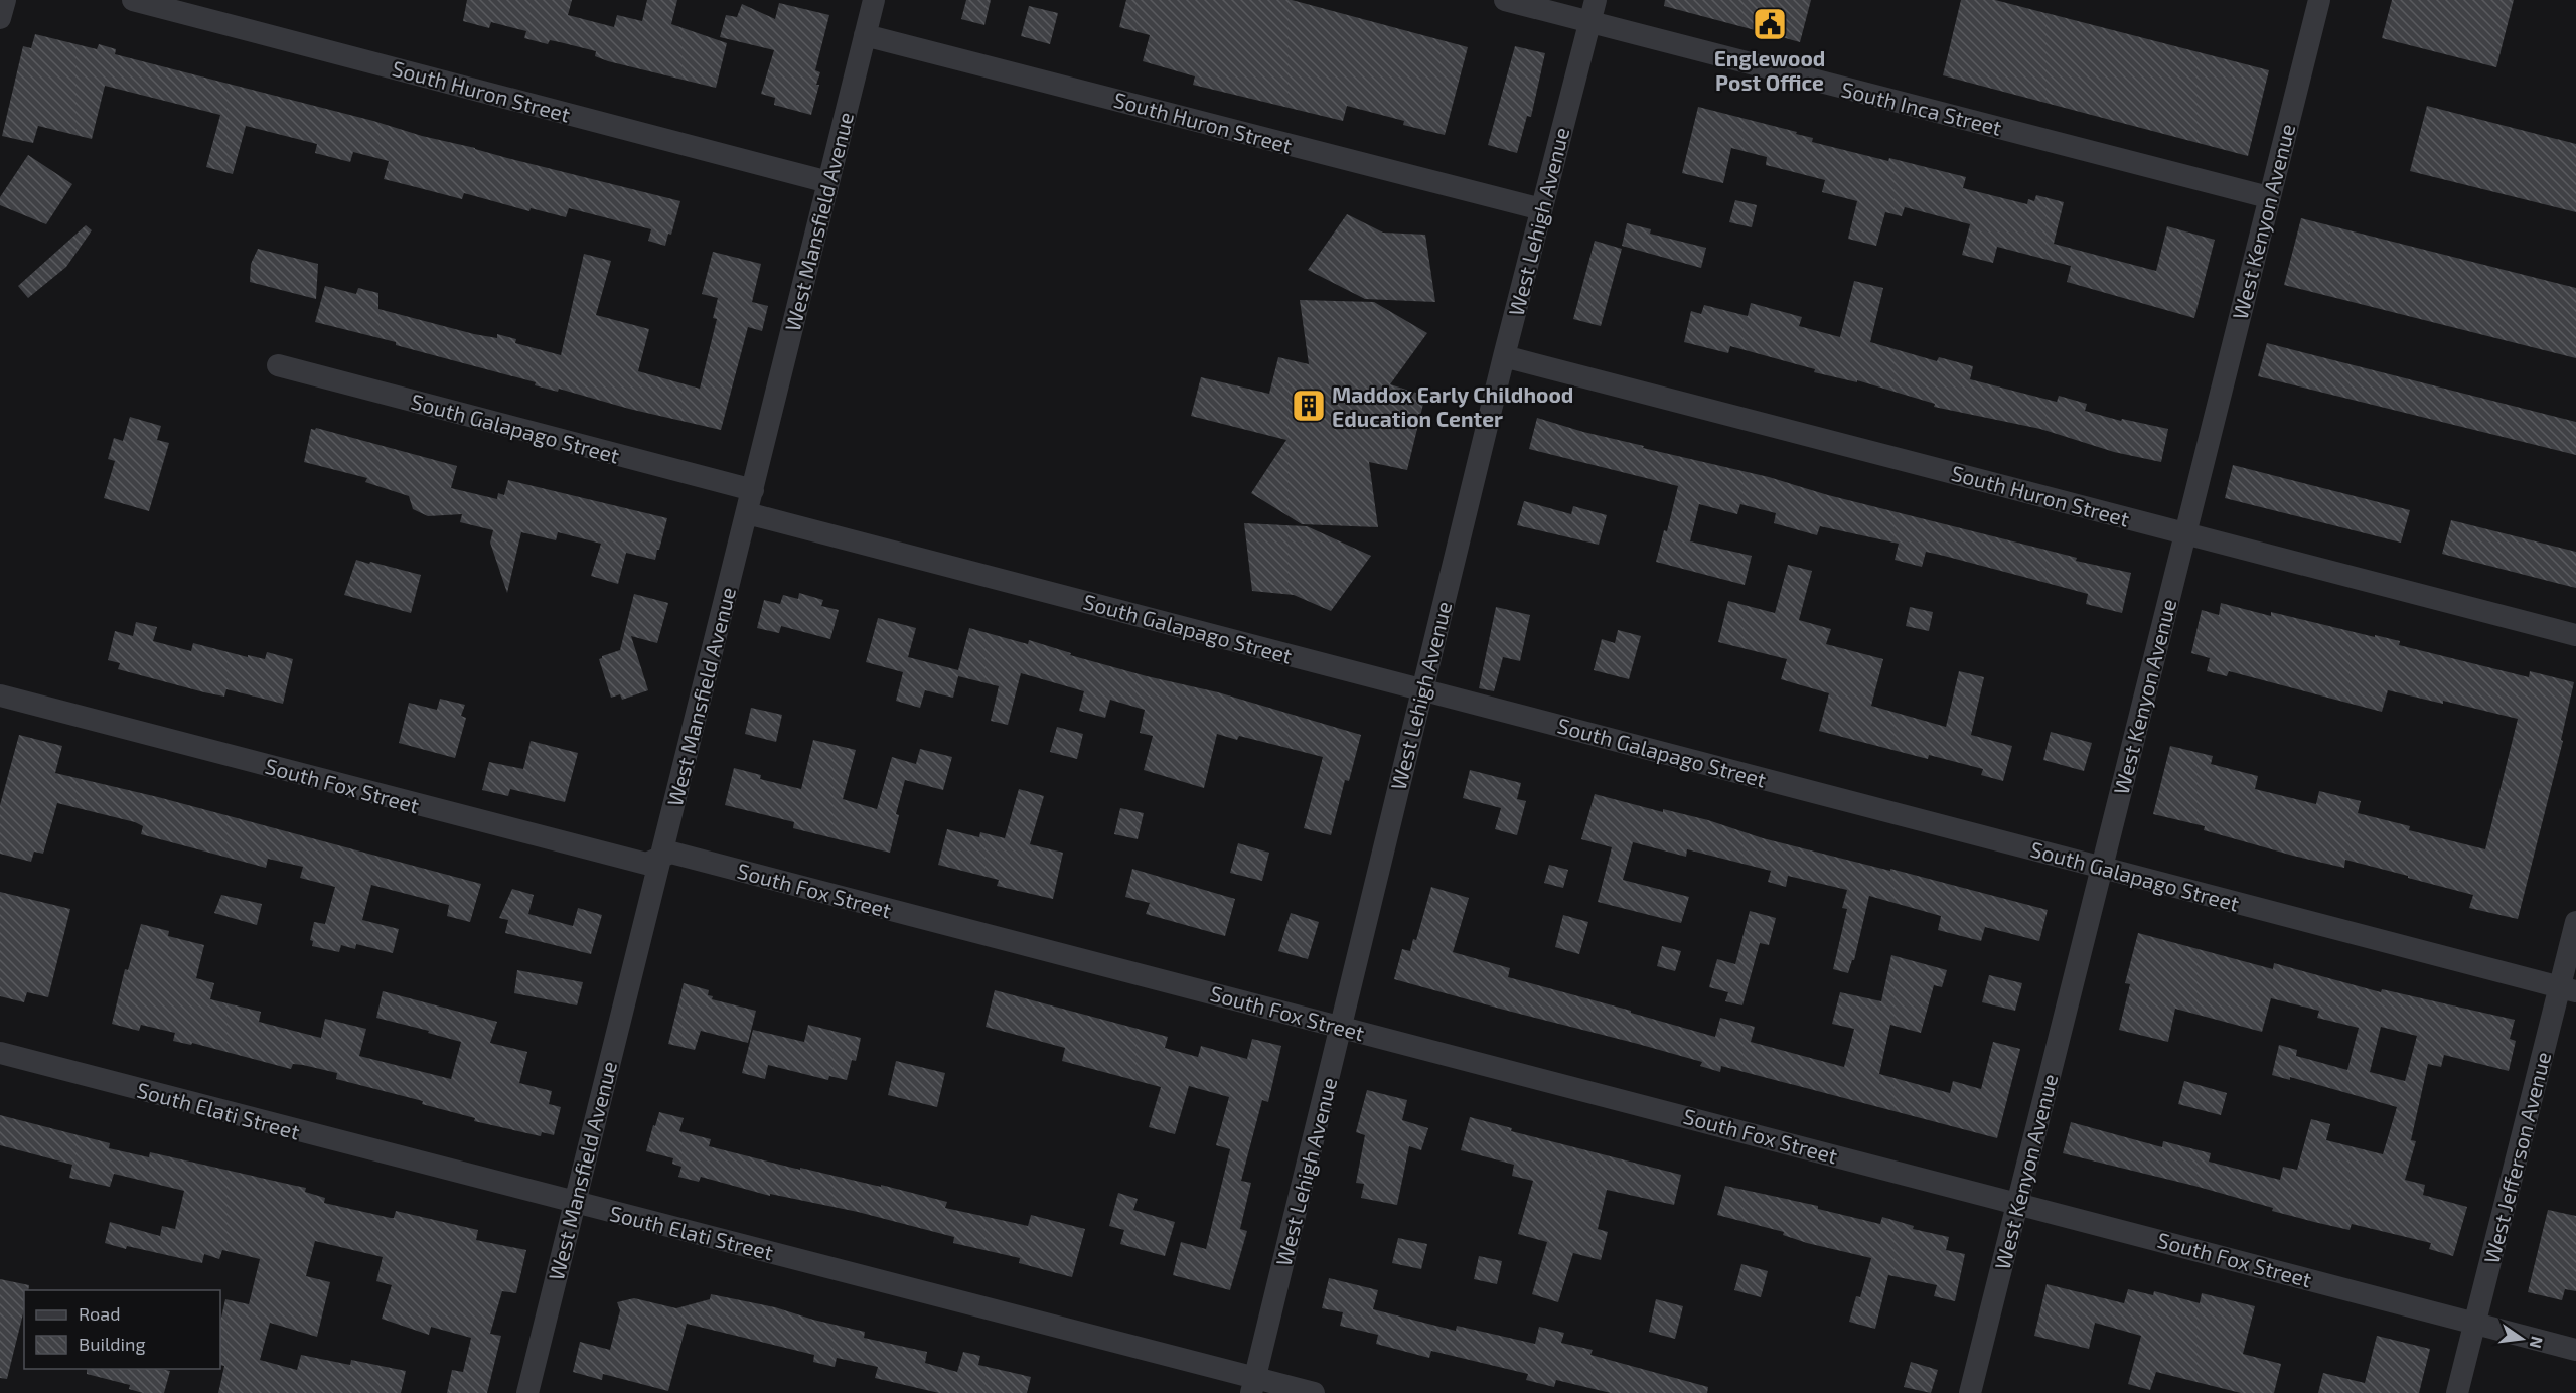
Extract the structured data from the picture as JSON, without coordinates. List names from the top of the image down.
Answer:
{
  "streets": {
    "street": [
      "South Huron Street",
      "South Inca Street",
      "West Mansfield Avenue",
      "West Lehigh Avenue",
      "West Kenyon Avenue",
      "South Galapago Street",
      "South Fox Street",
      "South Elati Street",
      "West Jefferson Avenue"
    ]
  },
  "crossings": [
    ["South Huron Street", "West Mansfield Avenue"],
    ["South Huron Street", "West Lehigh Avenue"],
    ["South Huron Street", "West Kenyon Avenue"],
    ["South Inca Street", "West Lehigh Avenue"],
    ["South Inca Street", "West Kenyon Avenue"],
    ["West Mansfield Avenue", "South Galapago Street"],
    ["West Mansfield Avenue", "South Fox Street"],
    ["West Mansfield Avenue", "South Elati Street"],
    ["West Lehigh Avenue", "South Galapago Street"],
    ["West Lehigh Avenue", "South Fox Street"],
    ["West Lehigh Avenue", "South Elati Street"],
    ["West Kenyon Avenue", "South Galapago Street"],
    ["West Kenyon Avenue", "South Fox Street"],
    ["South Galapago Street", "West Jefferson Avenue"],
    ["South Fox Street", "West Jefferson Avenue"]
  ],
  "places": {
    "public building": ["Englewood Post Office"],
    "building": ["Maddox Early Childhood Education Center"]
  },
  "legend": ["Road", "Building"],
  "north": "right"
}
